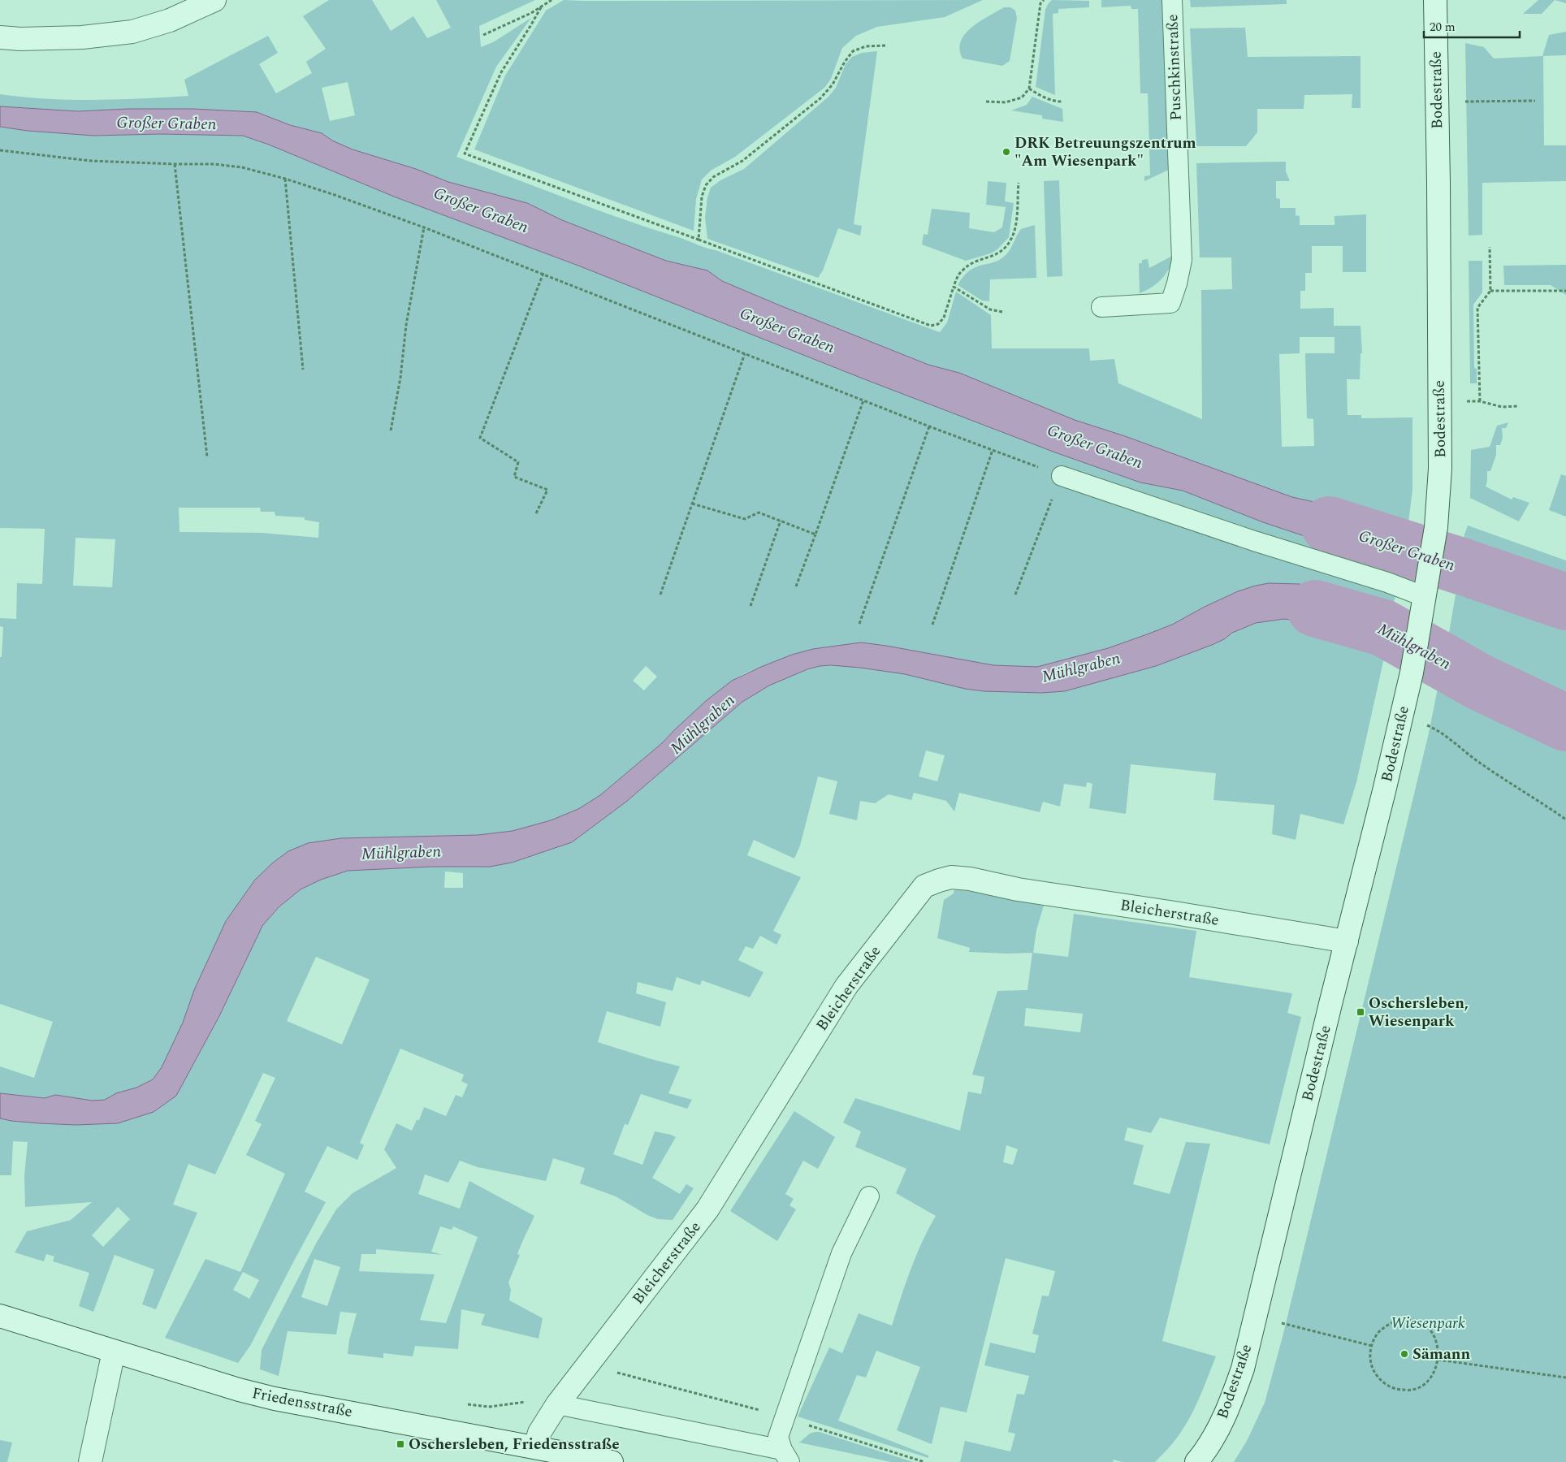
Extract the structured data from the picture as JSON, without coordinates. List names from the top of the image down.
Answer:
{
  "streets": {
    "main road": ["Bodestraße", "Bleicherstraße", "Friedensstraße"],
    "lane": ["Puschkinstraße"]
  },
  "crossings": [
    ["Bodestraße", "Bleicherstraße"],
    ["Bleicherstraße", "Friedensstraße"]
  ],
  "water": ["Großer Graben", "Mühlgraben"],
  "parks": ["Wiesenpark"],
  "places": {
    "other": ["DRK Betreuungszentrum \"Am Wiesenpark\"", "Sämann"],
    "transit": ["Oschersleben, Wiesenpark", "Oschersleben, Friedensstraße"]
  },
  "scale_bar": "20 m"
}
